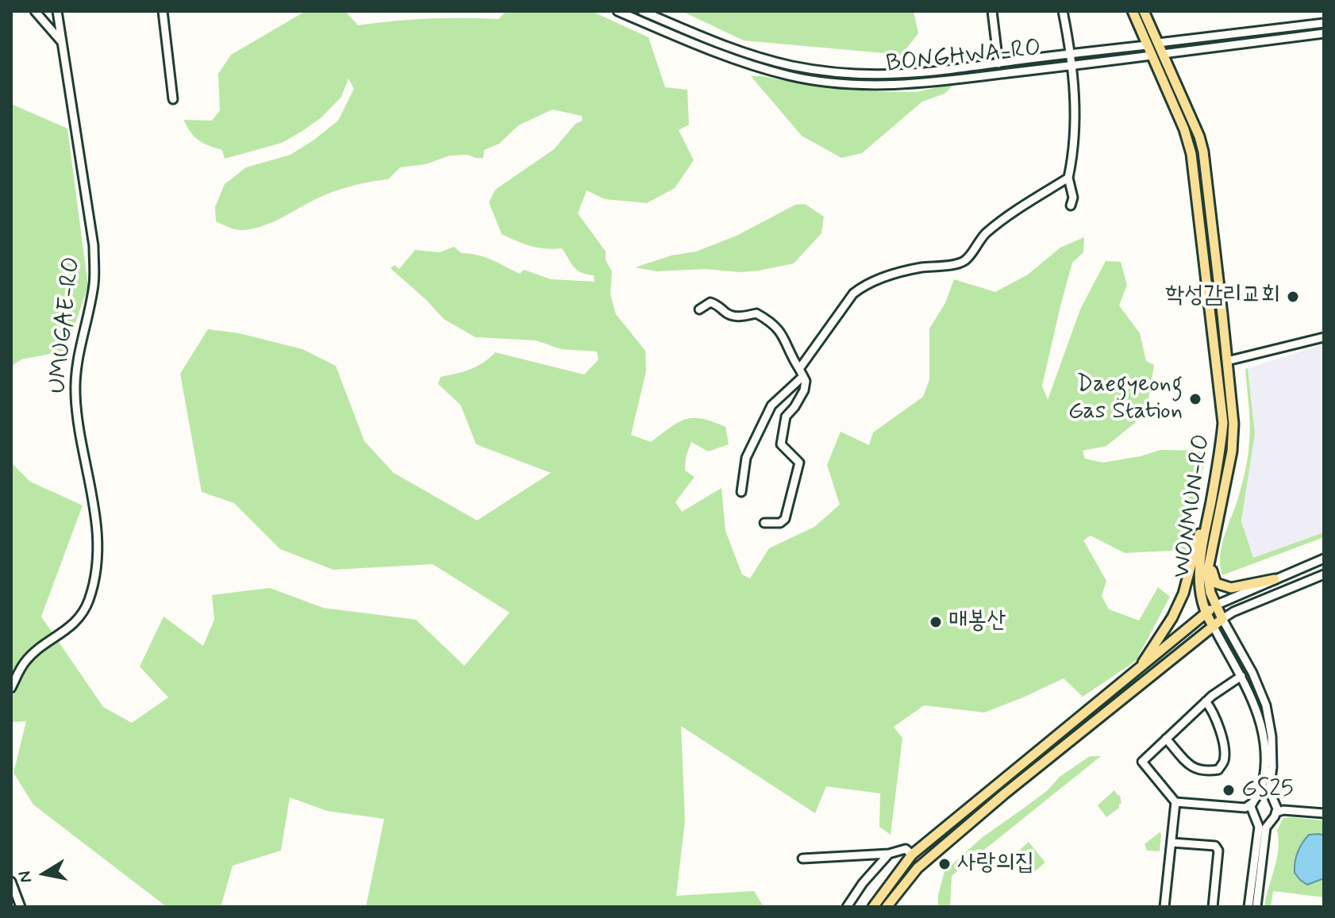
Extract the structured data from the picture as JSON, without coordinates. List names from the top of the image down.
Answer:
{
  "streets": {
    "main road": ["BONGHWA-RO", "WONMUN-RO"],
    "street": ["UMUGAE-RO"]
  },
  "crossings": [
    ["BONGHWA-RO", "WONMUN-RO"]
  ],
  "places": [
    "학성감리교회",
    "Daegyeong Gas Station",
    "매봉산",
    "GS25",
    "사랑의집"
  ],
  "north": "left"
}
